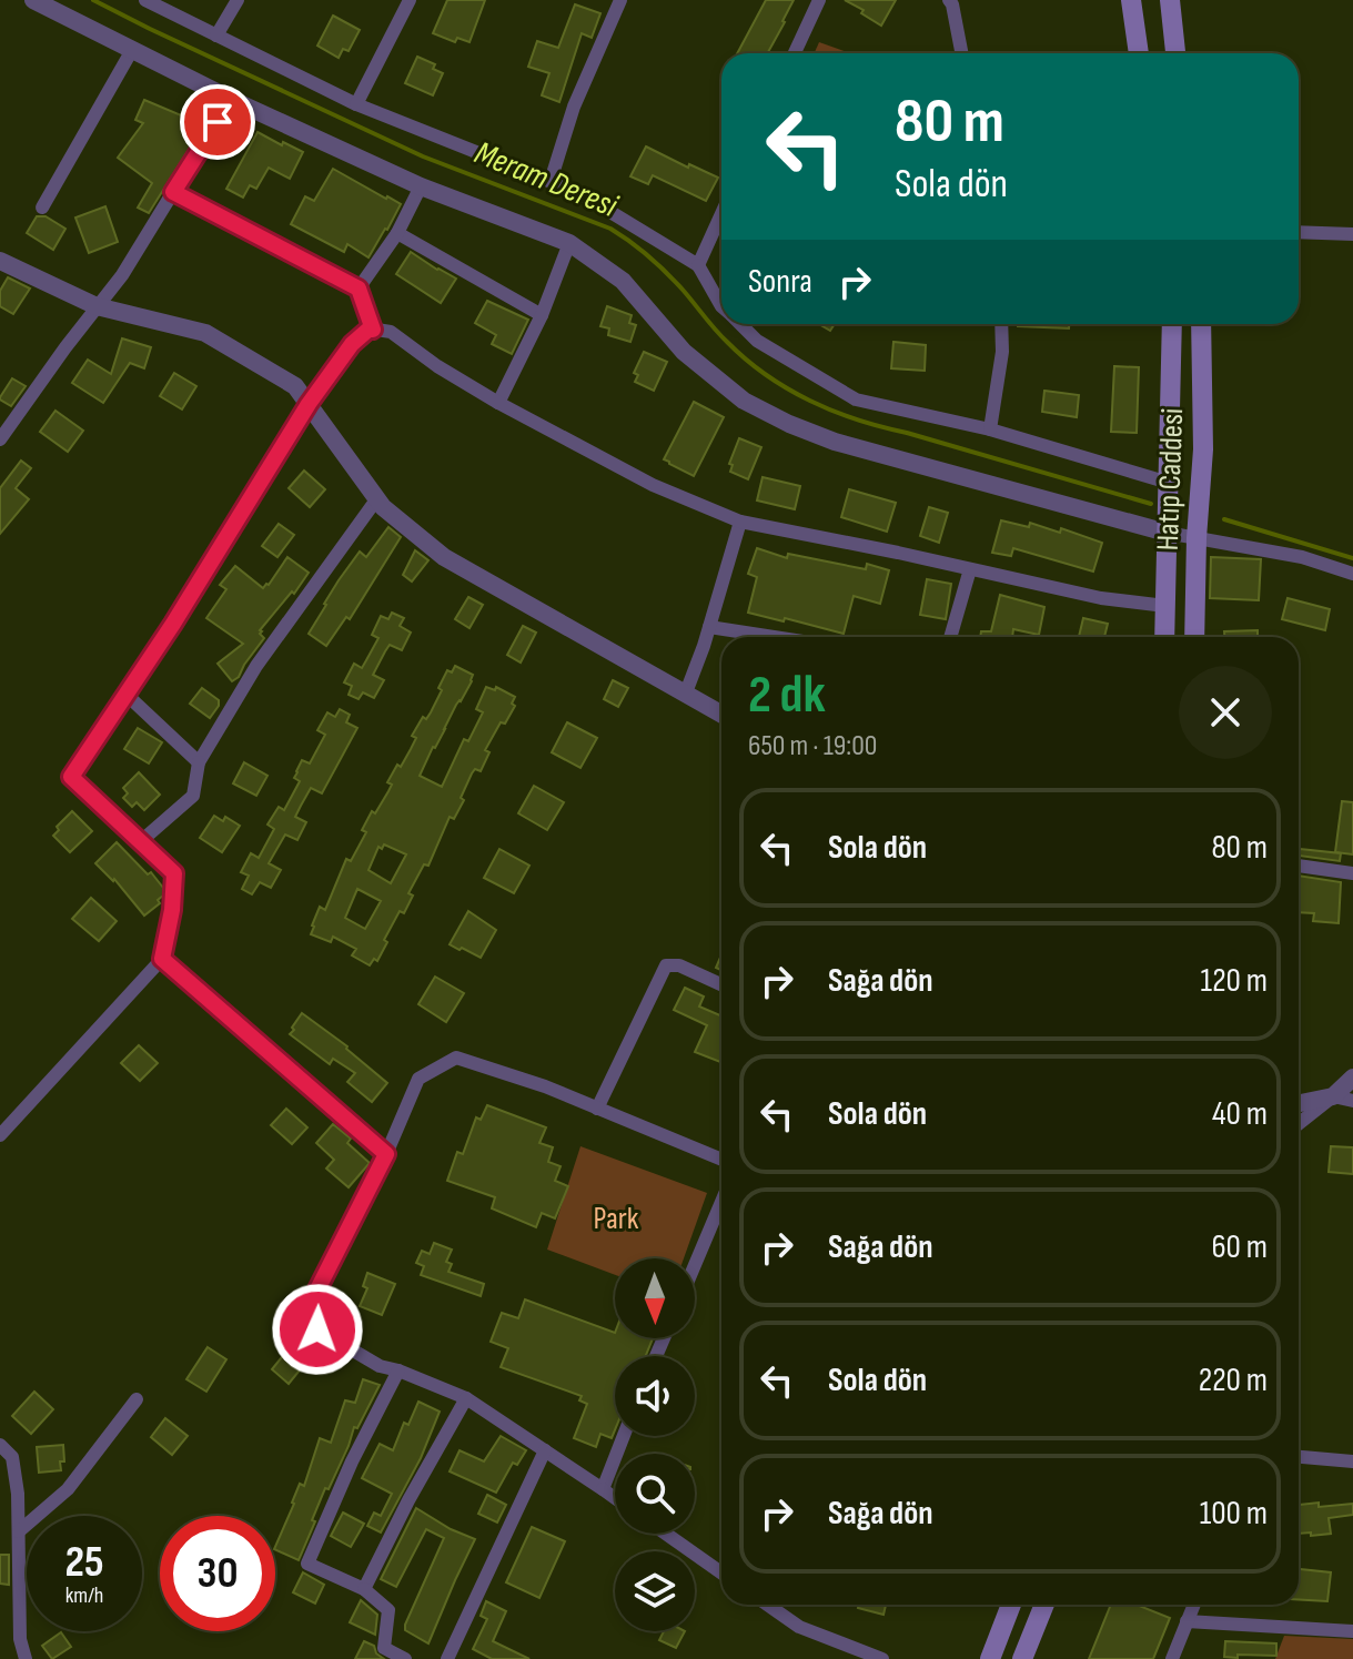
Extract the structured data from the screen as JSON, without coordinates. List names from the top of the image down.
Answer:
{
  "streets": {
    "main road": ["Hatıp Caddesi"]
  },
  "water": ["Meram Deresi"],
  "parks": ["Park"],
  "north": "bottom",
  "page": {
    "turn": ["80 m", "Sola dön"],
    "then": "Sonra",
    "heading": ["2 dk", "650 m · 19:00"],
    "list": [
      {
        "name": "Sola dön",
        "value": "80 m"
      },
      {
        "name": "Sağa dön",
        "value": "120 m"
      },
      {
        "name": "Sola dön",
        "value": "40 m"
      },
      {
        "name": "Sağa dön",
        "value": "60 m"
      },
      {
        "name": "Sola dön",
        "value": "220 m"
      },
      {
        "name": "Sağa dön",
        "value": "100 m"
      }
    ],
    "speed": "25 km/h",
    "limit": "30"
  }
}
